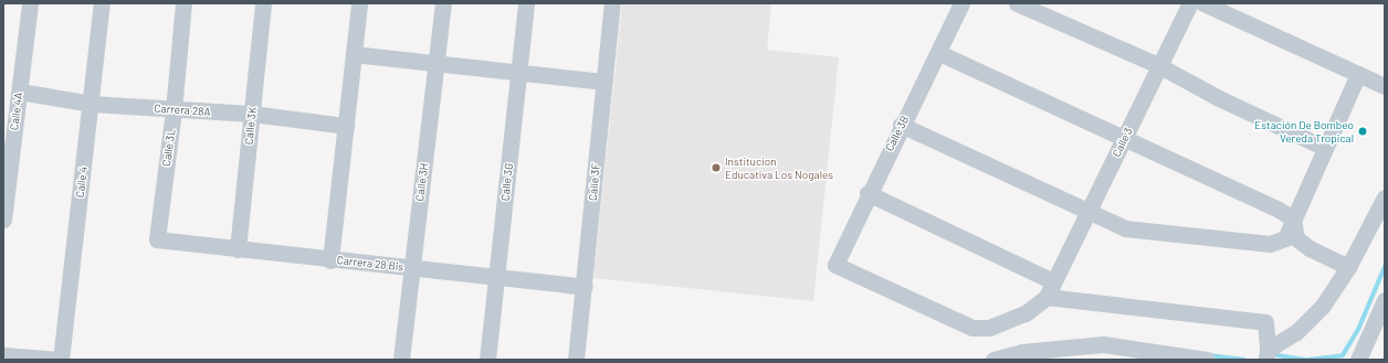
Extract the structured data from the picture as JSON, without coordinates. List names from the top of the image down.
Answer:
{
  "streets": {
    "street": [
      "Carrera 28A",
      "Calle 4A",
      "Calle 3K",
      "Calle 3B",
      "Calle 3",
      "Calle 3L",
      "Calle 4",
      "Calle 3H",
      "Calle 3G",
      "Calle 3F",
      "Carrera 28 Bis"
    ]
  },
  "crossings": [
    ["Carrera 28A", "Calle 4A"],
    ["Carrera 28A", "Calle 3K"],
    ["Carrera 28A", "Calle 3L"],
    ["Carrera 28A", "Calle 4"],
    ["Calle 3K", "Carrera 28 Bis"],
    ["Calle 3B", "Calle 3"],
    ["Calle 3L", "Carrera 28 Bis"],
    ["Calle 3H", "Carrera 28 Bis"],
    ["Calle 3G", "Carrera 28 Bis"],
    ["Calle 3F", "Carrera 28 Bis"]
  ],
  "places": ["Estación De Bombeo Vereda Tropical", "Institucion Educativa Los Nogales"]
}
